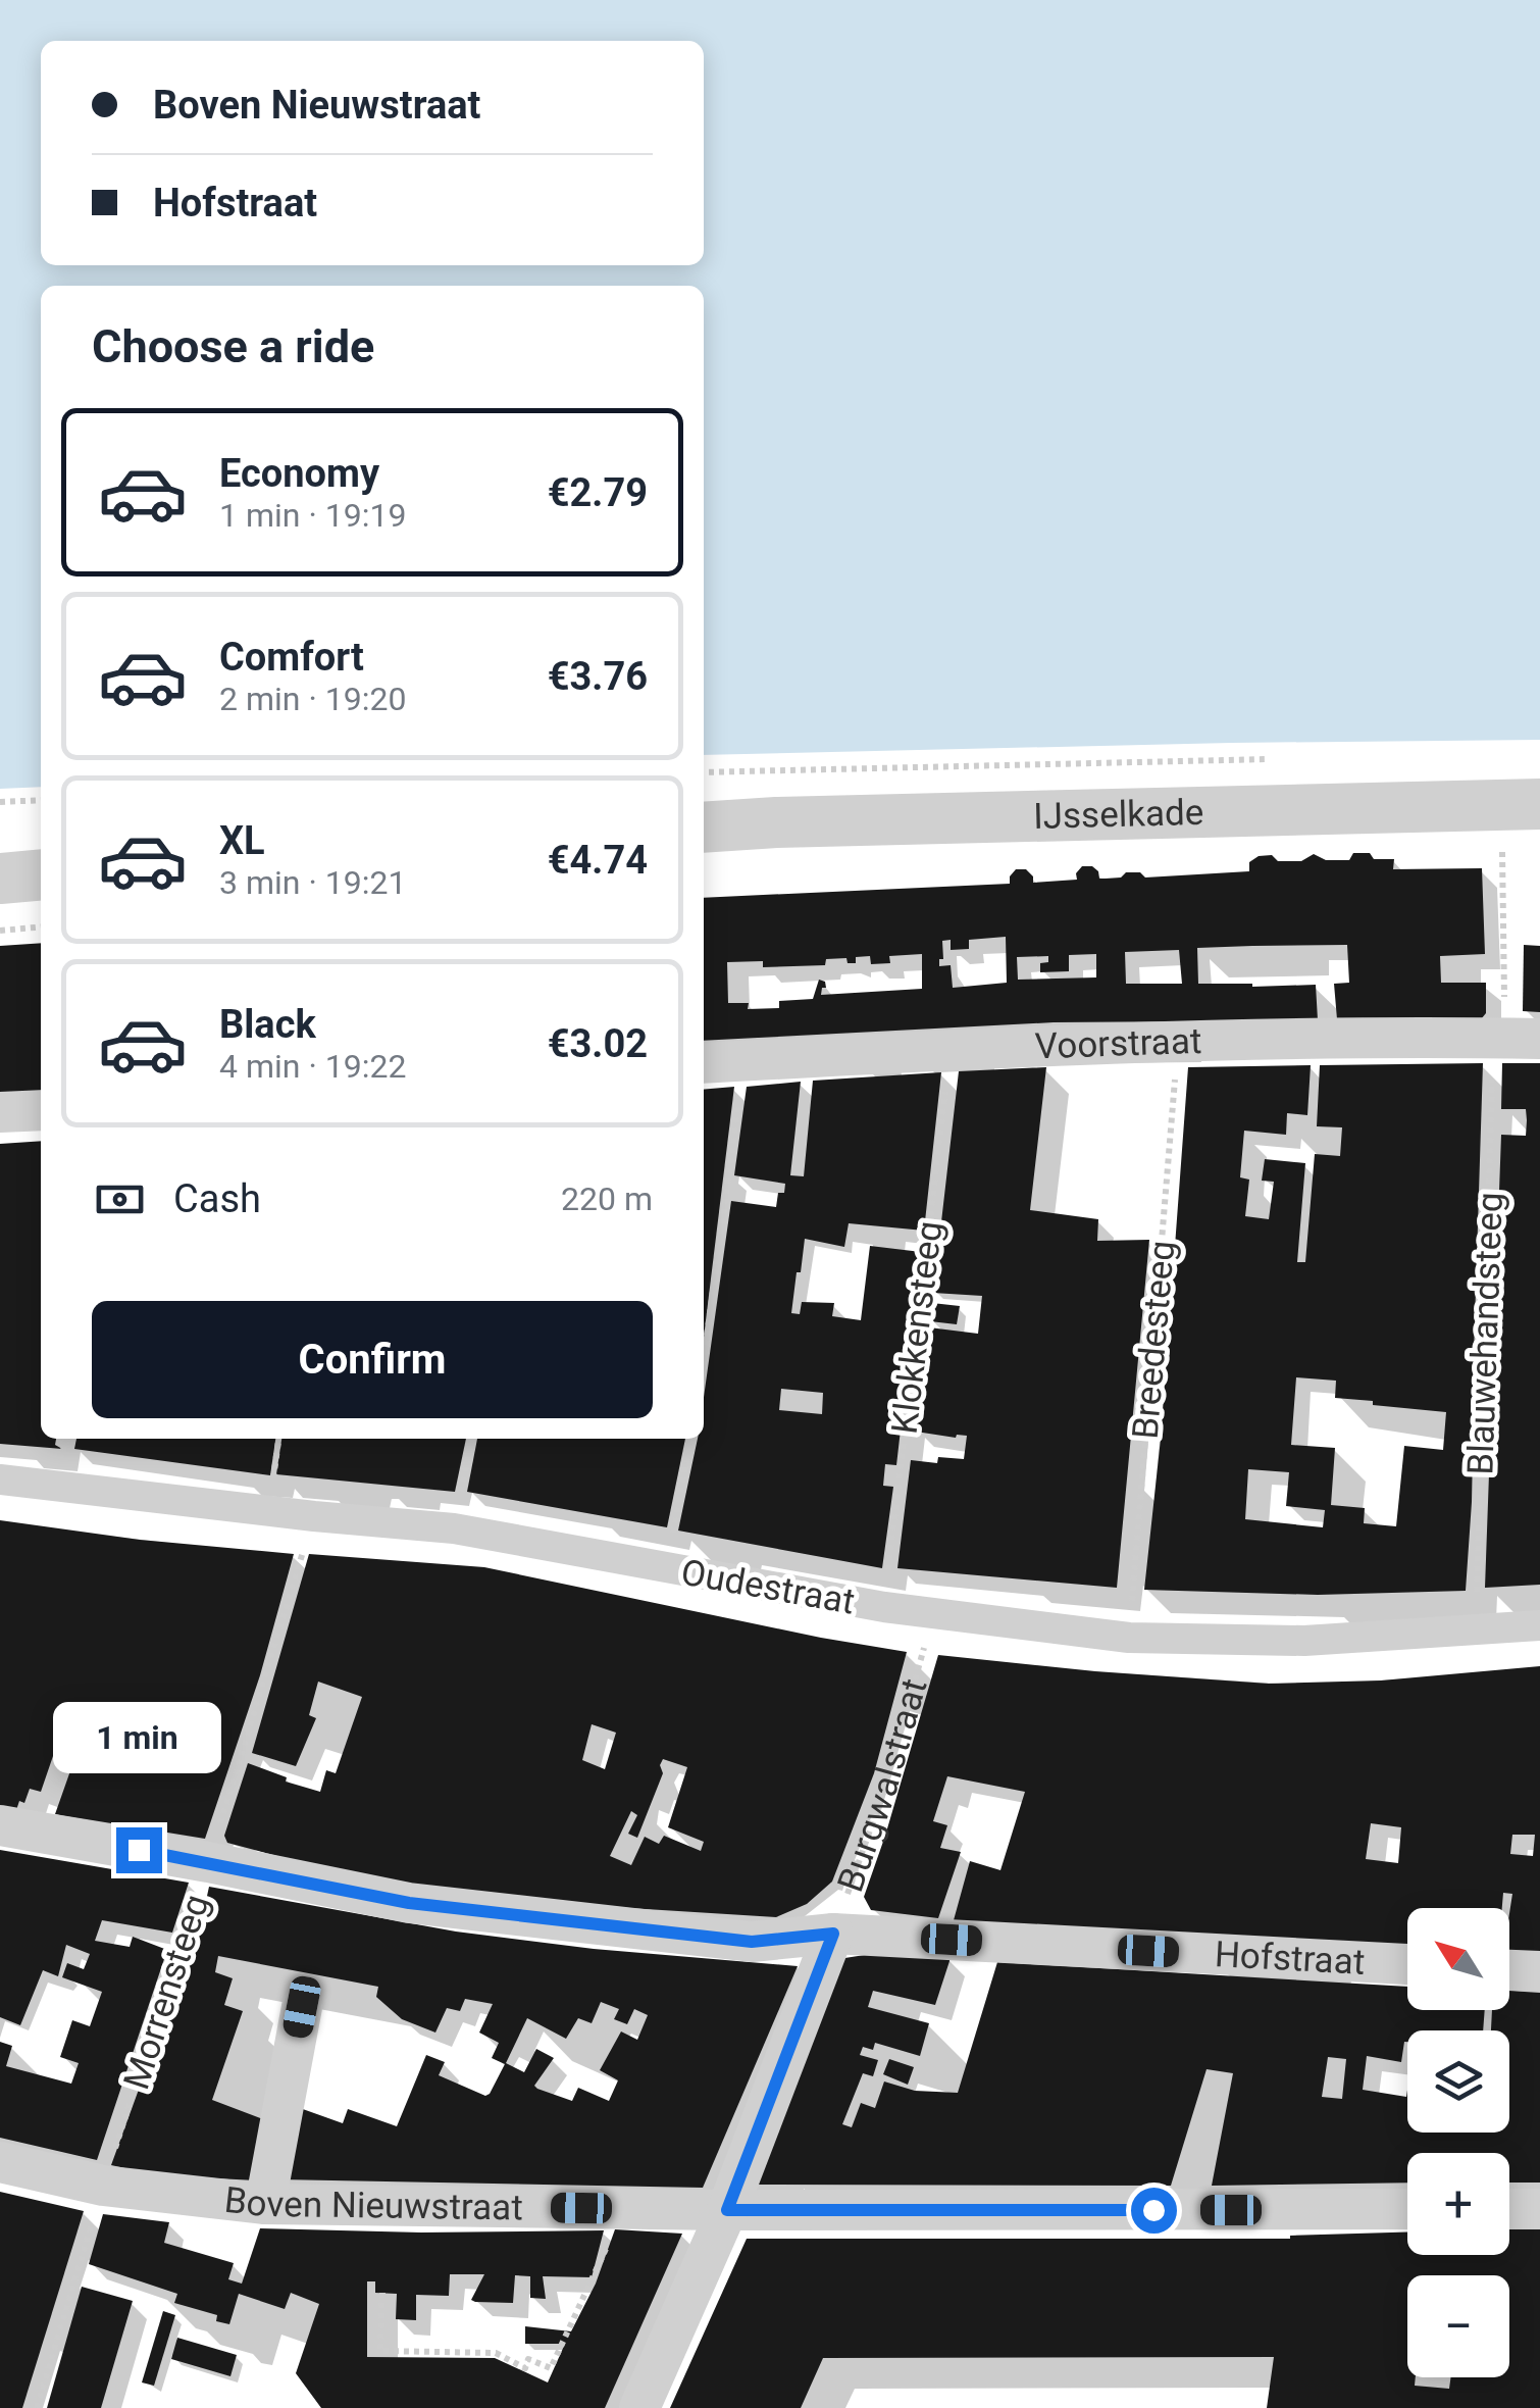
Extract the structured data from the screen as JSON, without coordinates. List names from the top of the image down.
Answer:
{
  "streets": {
    "street": [
      "IJsselkade",
      "Voorstraat",
      "Oudestraat",
      "Burgwalstraat",
      "Hofstraat",
      "Boven Nieuwstraat"
    ],
    "path": [
      "Klokkensteeg",
      "Blauwehandsteeg",
      "Breedesteeg",
      "Morrensteeg"
    ]
  },
  "crossings": [
    ["IJsselkade", "Blauwehandsteeg"],
    ["Voorstraat", "Klokkensteeg"],
    ["Voorstraat", "Blauwehandsteeg"],
    ["Voorstraat", "Breedesteeg"],
    ["Klokkensteeg", "Oudestraat"],
    ["Blauwehandsteeg", "Oudestraat"],
    ["Breedesteeg", "Oudestraat"],
    ["Oudestraat", "Burgwalstraat"],
    ["Oudestraat", "Morrensteeg"],
    ["Burgwalstraat", "Hofstraat"],
    ["Burgwalstraat", "Boven Nieuwstraat"],
    ["Hofstraat", "Morrensteeg"],
    ["Morrensteeg", "Boven Nieuwstraat"]
  ],
  "north": "top left",
  "page": {
    "banner": ["Boven Nieuwstraat", "Hofstraat"],
    "heading": "Choose a ride",
    "list": [
      {
        "name": "Economy",
        "note": "1 min · 19:19",
        "value": "€2.79"
      },
      {
        "name": "Comfort",
        "note": "2 min · 19:20",
        "value": "€3.76"
      },
      {
        "name": "XL",
        "note": "3 min · 19:21",
        "value": "€4.74"
      },
      {
        "name": "Black",
        "note": "4 min · 19:22",
        "value": "€3.02"
      }
    ],
    "pay": ["Cash", "220 m"],
    "buttons": "Confirm",
    "bubble": "1 min",
    "map_buttons": ["+", "−"]
  }
}
